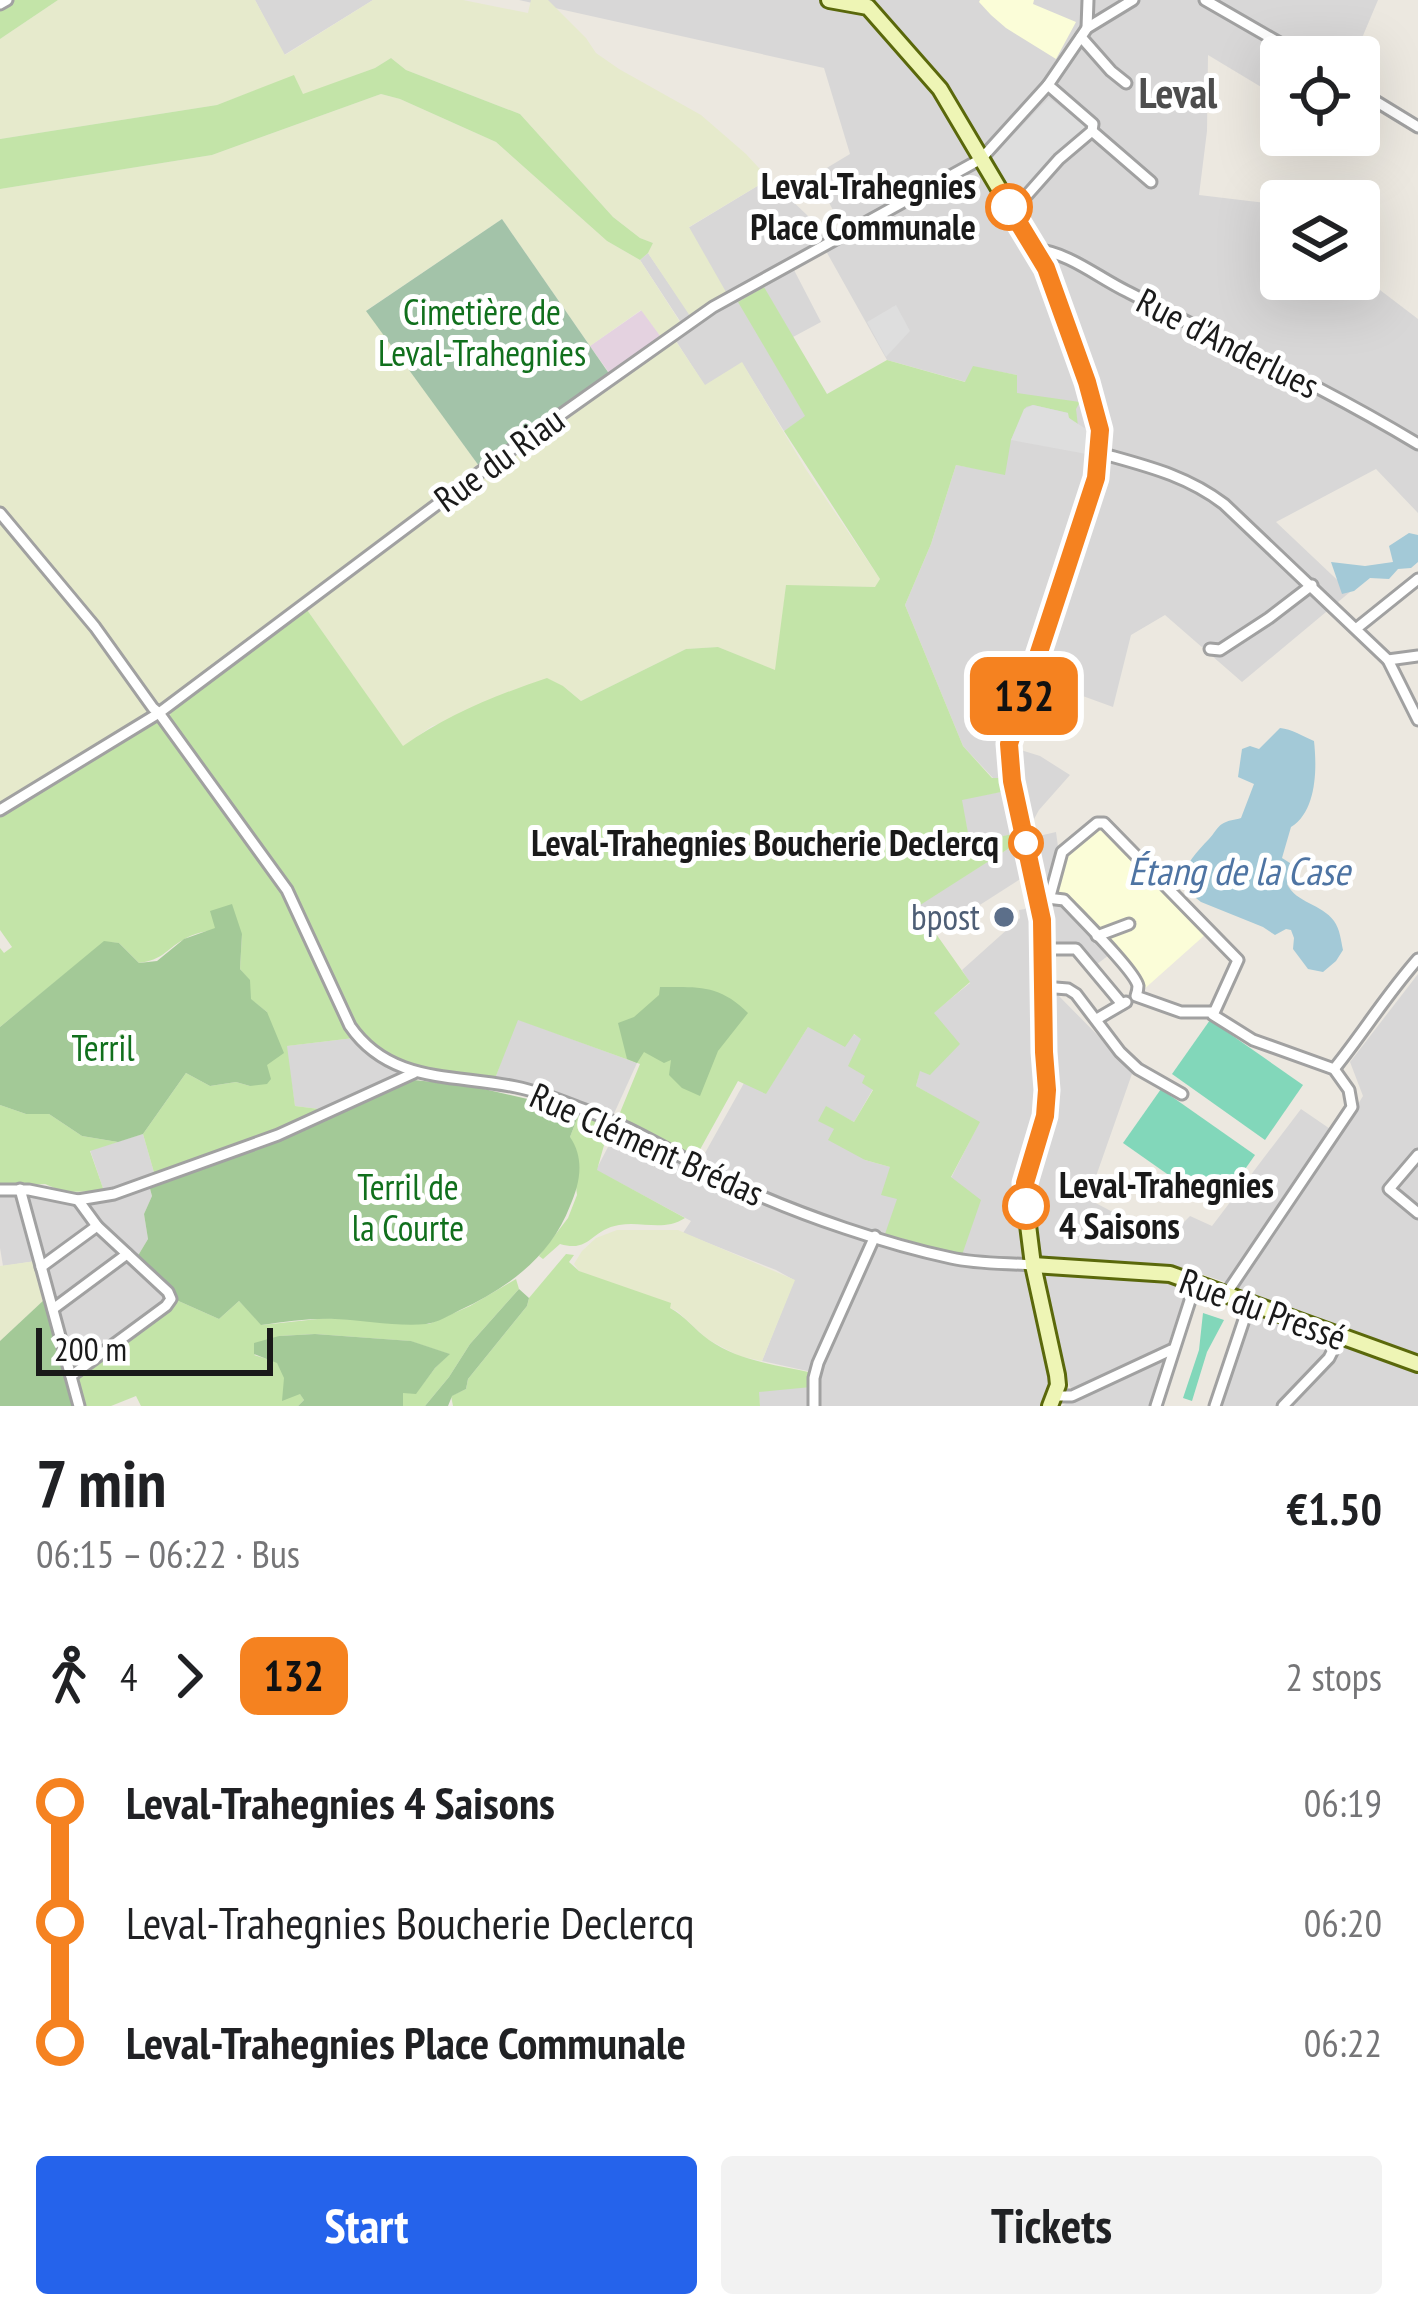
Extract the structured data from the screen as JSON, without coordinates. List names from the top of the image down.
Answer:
{
  "streets": {
    "street": [
      "Rue d'Anderlues",
      "Rue du Riau",
      "Rue Clément Brédas",
      "Rue du Pressé"
    ]
  },
  "crossings": [
    ["Rue du Riau", "Rue Clément Brédas"],
    ["Rue Clément Brédas", "Rue du Pressé"]
  ],
  "districts": ["Leval"],
  "water": ["Étang de la Case"],
  "parks": ["Cimetière de Leval-Trahegnies", "Terril", "Terril de la Courte"],
  "places": [
    "Leval-Trahegnies Place Communale",
    "Leval-Trahegnies Boucherie Declercq",
    "bpost",
    "Leval-Trahegnies 4 Saisons"
  ],
  "lines": ["bus line 132"],
  "scale_bar": "200 m",
  "page": {
    "on_map": "132",
    "scale": "200 m",
    "heading": ["7 min", "06:15 – 06:22 · Bus", "€1.50"],
    "legs": ["4", "132", "2 stops"],
    "list": [
      {
        "name": "Leval-Trahegnies 4 Saisons",
        "value": "06:19"
      },
      {
        "name": "Leval-Trahegnies Boucherie Declercq",
        "value": "06:20"
      },
      {
        "name": "Leval-Trahegnies Place Communale",
        "value": "06:22"
      }
    ],
    "buttons": ["Start", "Tickets"]
  }
}
